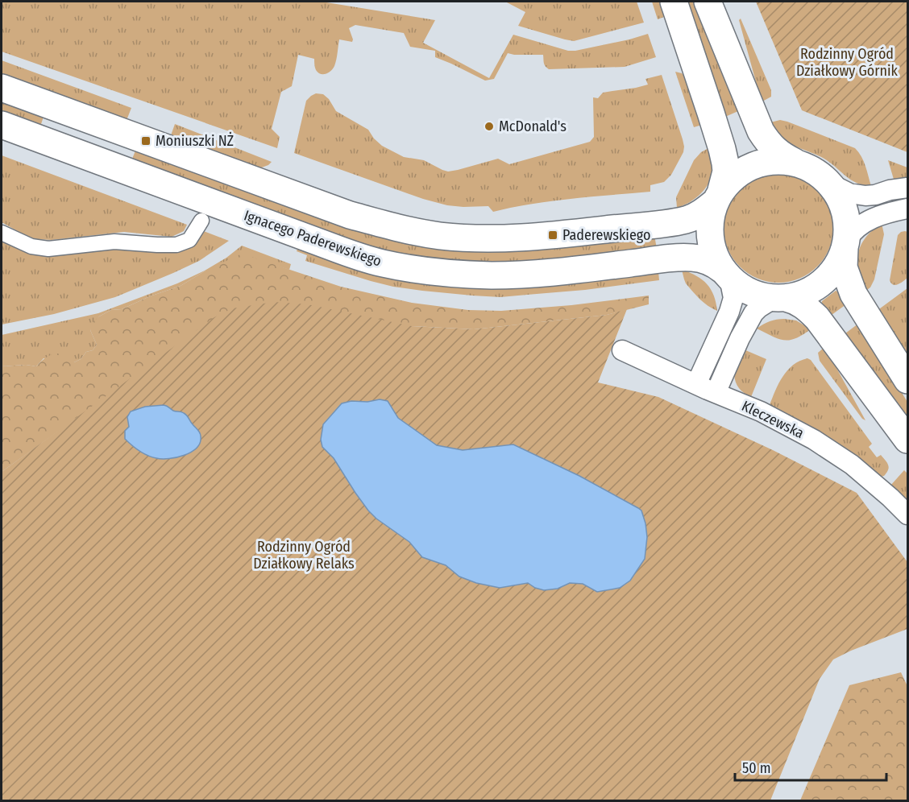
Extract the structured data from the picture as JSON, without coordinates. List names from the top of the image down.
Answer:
{
  "streets": {
    "main road": ["Ignacego Paderewskiego"],
    "street": ["Kleczewska"]
  },
  "parks": ["Rodzinny Ogród Działkowy Górnik", "Rodzinny Ogród Działkowy Relaks"],
  "places": {
    "other": ["McDonald's"],
    "transit": ["Moniuszki NŻ", "Paderewskiego"]
  },
  "scale_bar": "50 m"
}
